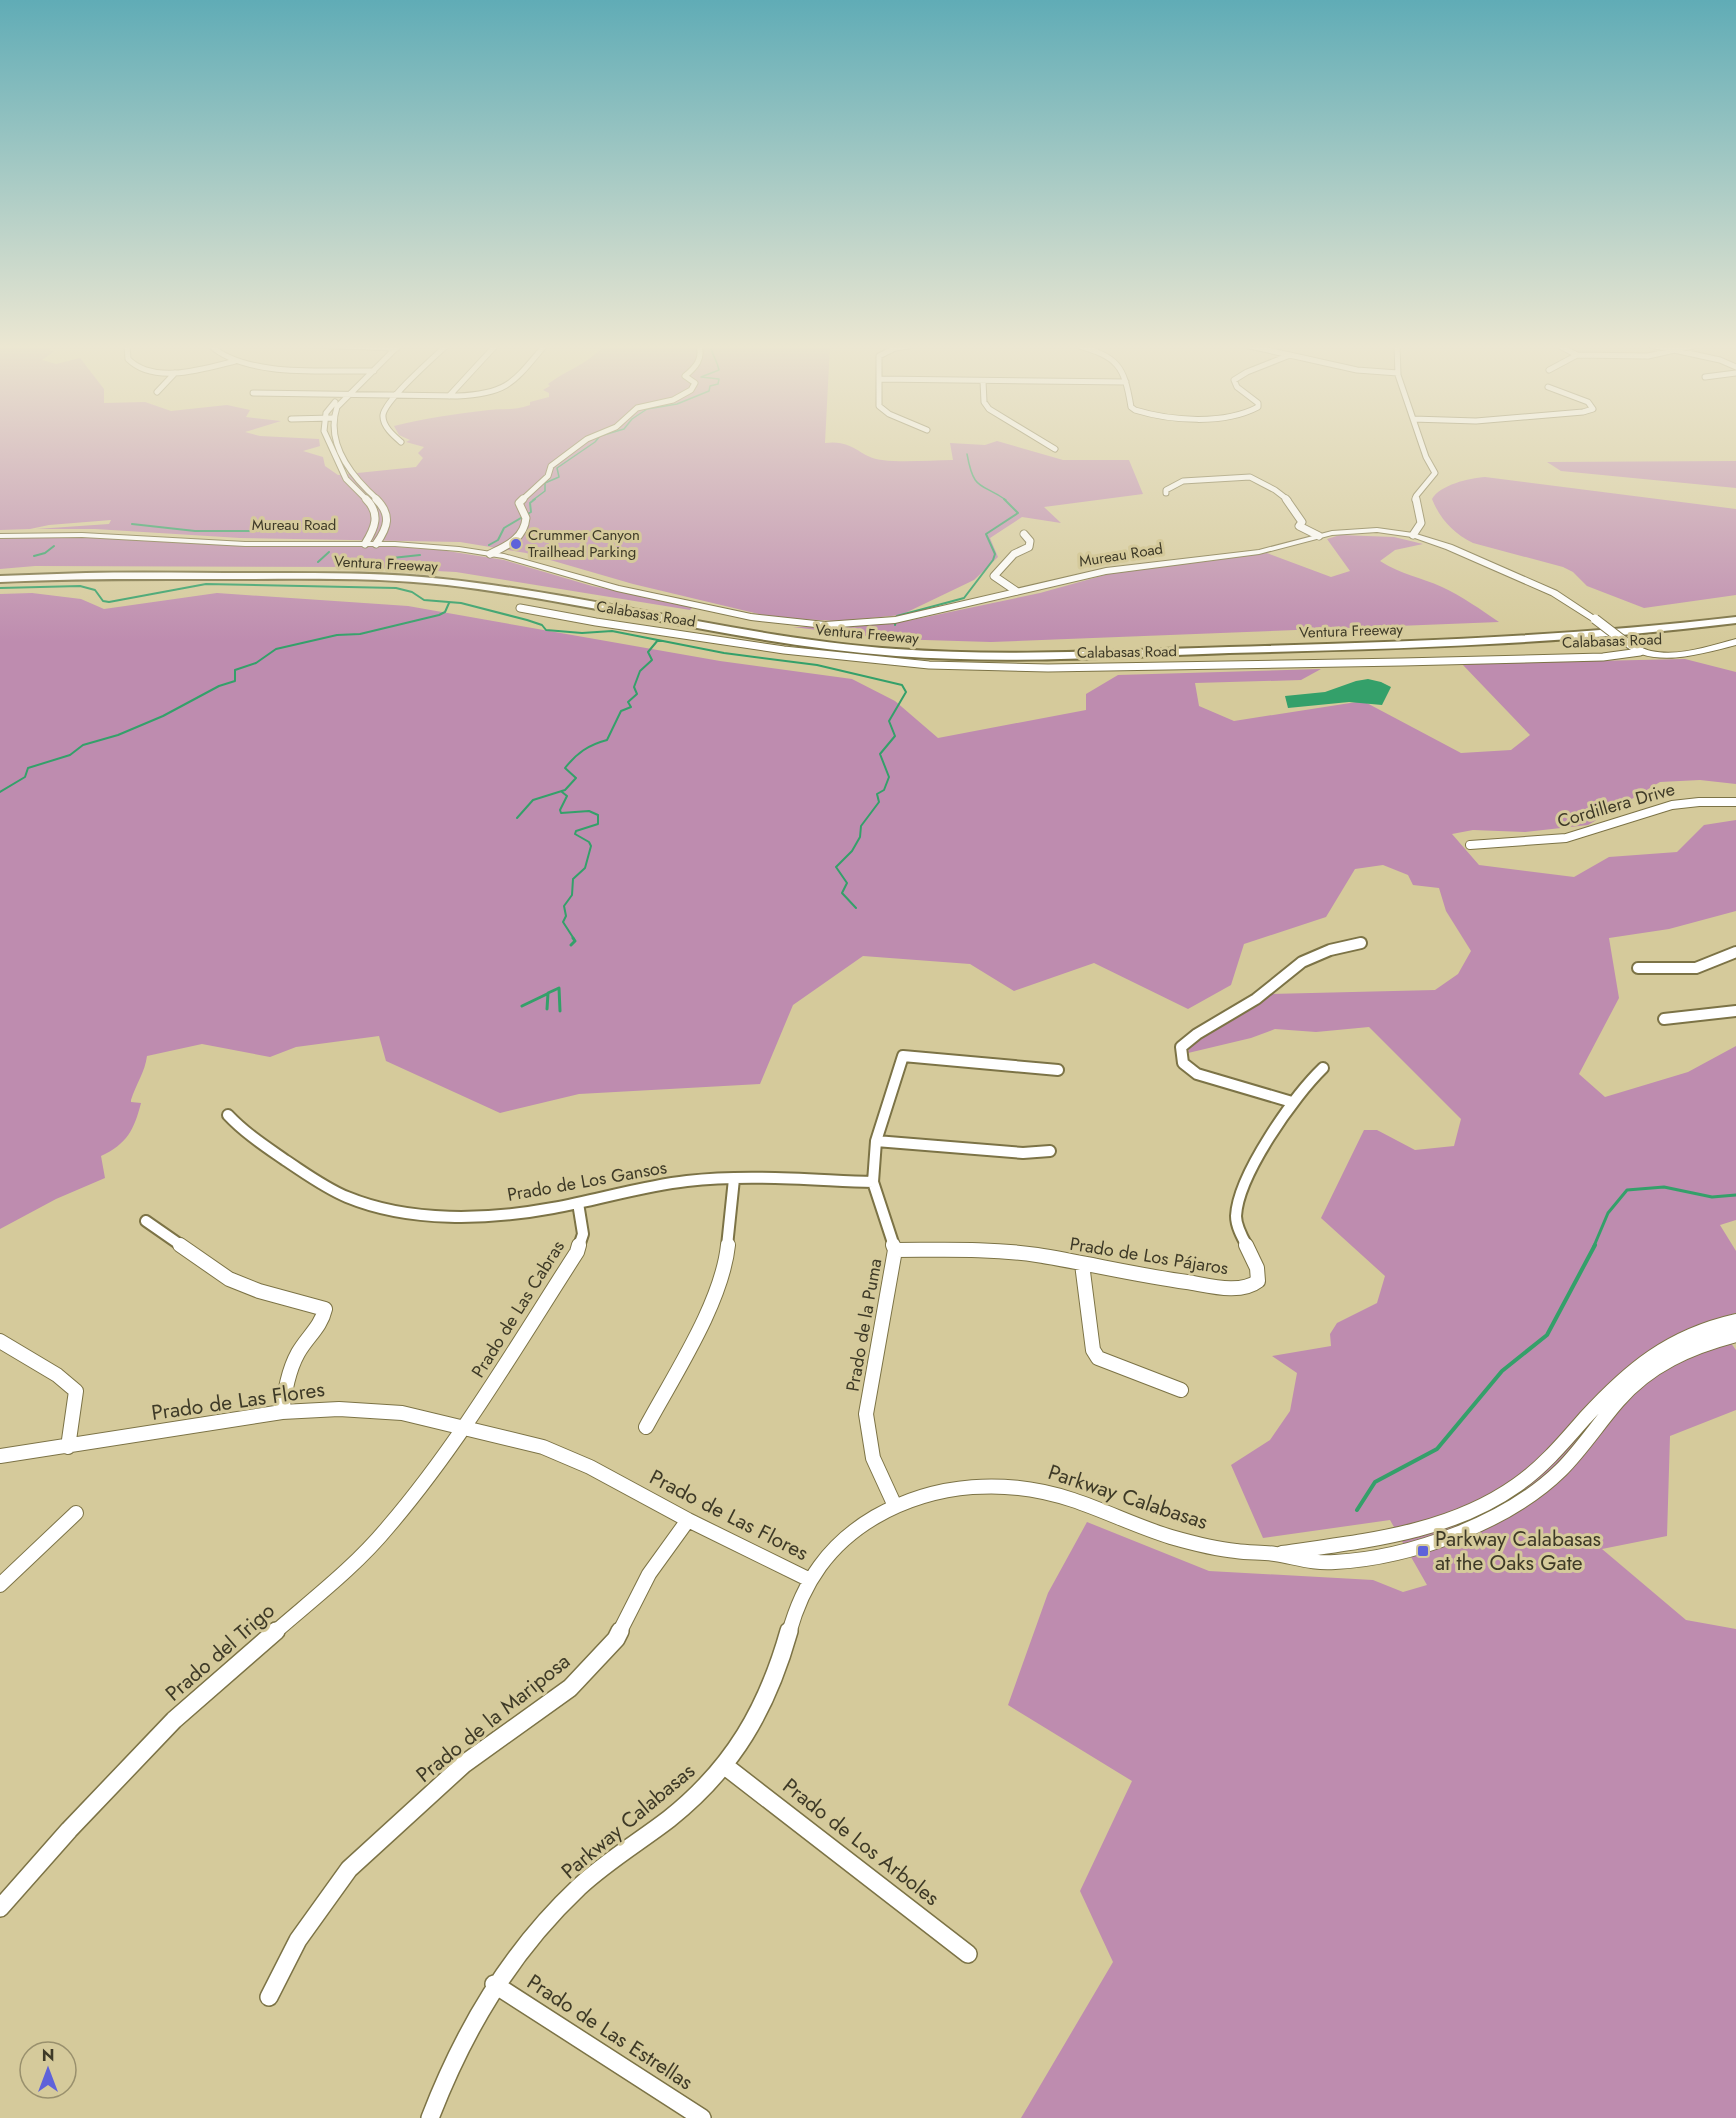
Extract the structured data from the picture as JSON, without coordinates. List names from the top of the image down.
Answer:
{
  "streets": {
    "highway": ["Ventura Freeway"],
    "main road": ["Mureau Road", "Calabasas Road"],
    "street": [
      "Cordillera Drive",
      "Prado de Los Gansos",
      "Prado de Los Pájaros",
      "Prado de Las Cabras",
      "Prado de la Puma",
      "Prado de Las Flores",
      "Parkway Calabasas",
      "Prado del Trigo",
      "Prado de la Mariposa",
      "Prado de Los Arboles",
      "Prado de Las Estrellas"
    ]
  },
  "crossings": [
    ["Mureau Road", "Calabasas Road"],
    ["Prado de Los Gansos", "Prado de Las Cabras"],
    ["Prado de Los Gansos", "Prado de la Puma"],
    ["Prado de Los Pájaros", "Prado de la Puma"],
    ["Prado de Las Cabras", "Prado de Las Flores"],
    ["Prado de Las Cabras", "Prado del Trigo"],
    ["Prado de la Puma", "Parkway Calabasas"],
    ["Prado de Las Flores", "Parkway Calabasas"],
    ["Prado de Las Flores", "Prado del Trigo"],
    ["Prado de Las Flores", "Prado de la Mariposa"],
    ["Parkway Calabasas", "Prado de Los Arboles"],
    ["Parkway Calabasas", "Prado de Las Estrellas"]
  ],
  "places": {
    "other": ["Crummer Canyon Trailhead Parking"],
    "transit": ["Parkway Calabasas at the Oaks Gate"]
  },
  "north": "top"
}
